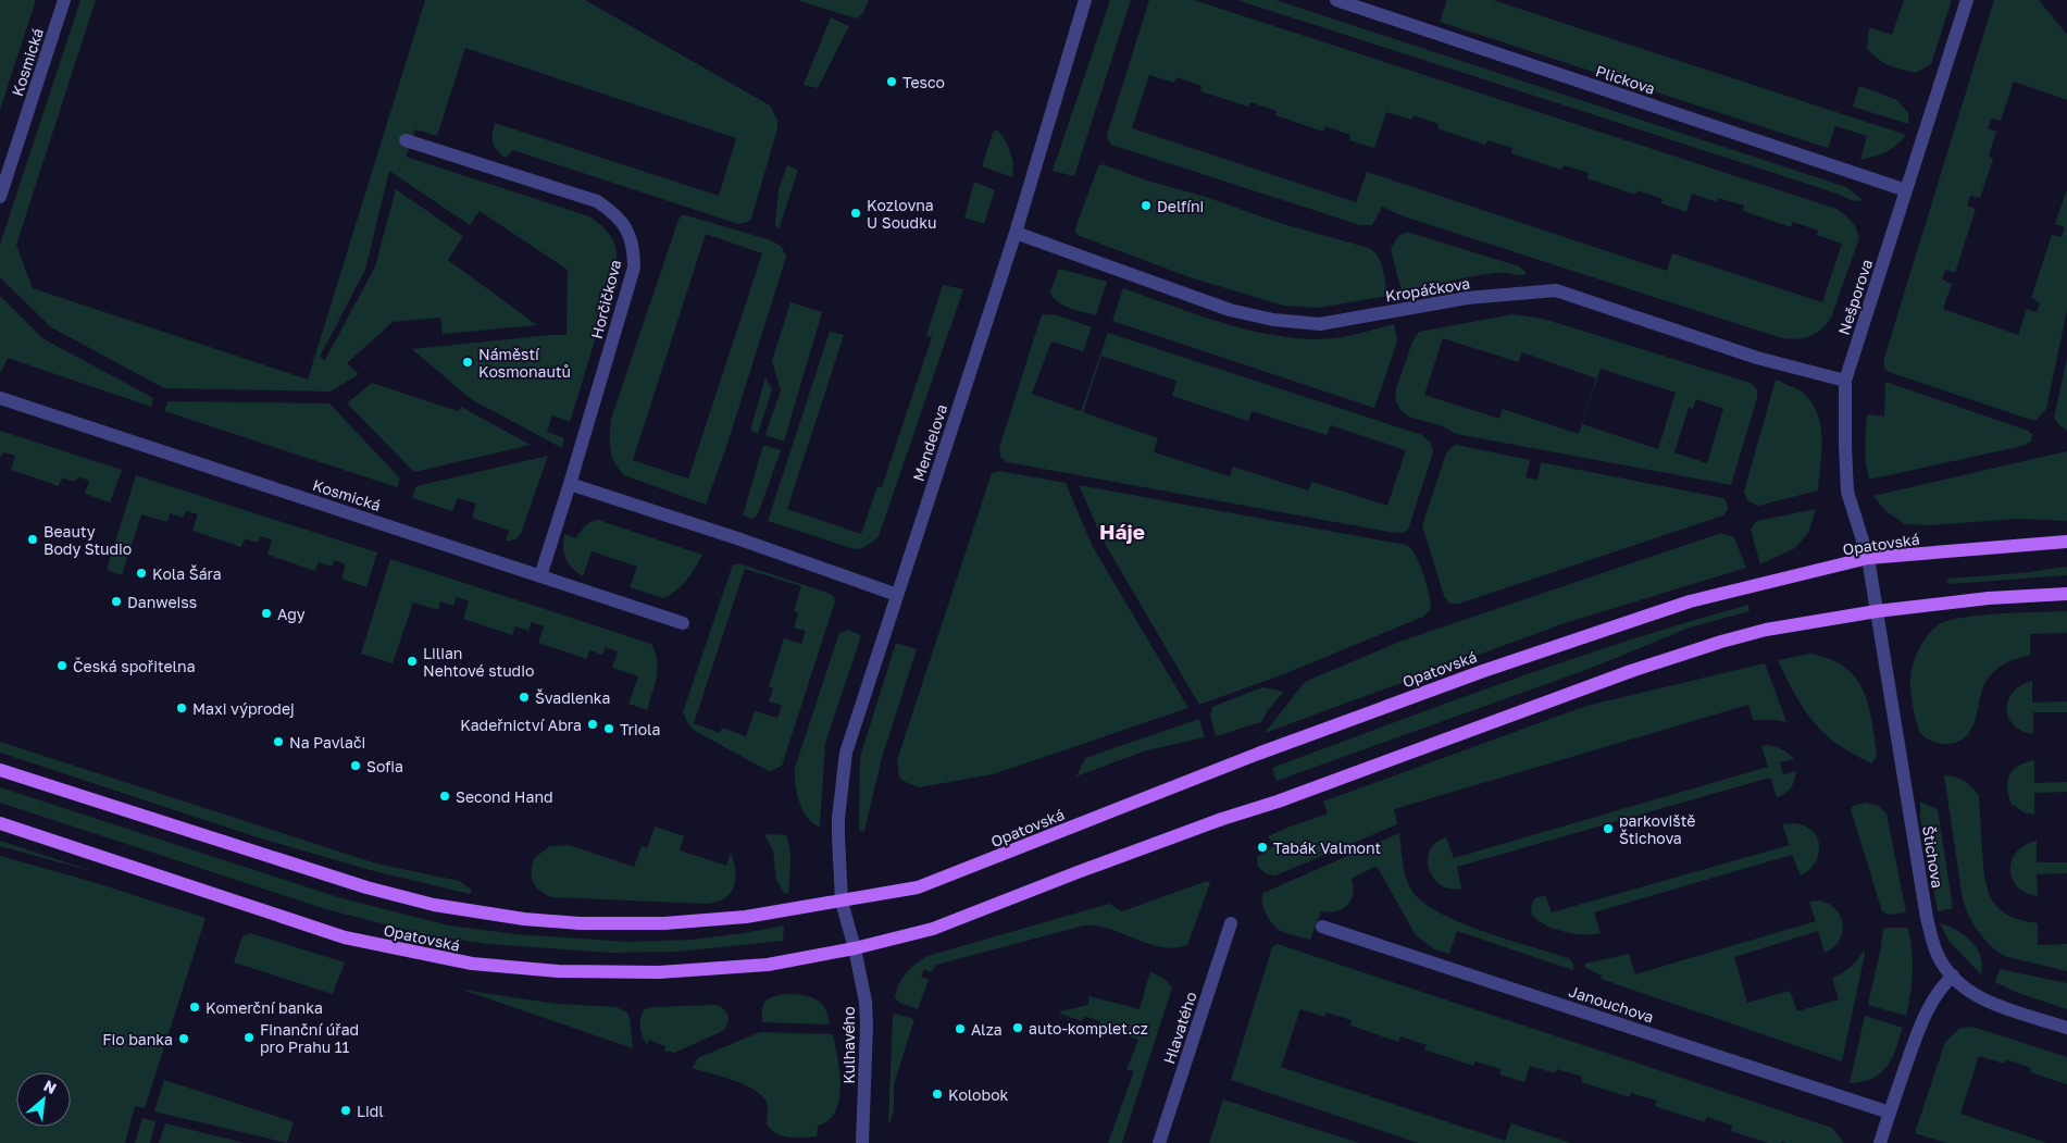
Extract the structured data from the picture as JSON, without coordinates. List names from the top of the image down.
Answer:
{
  "streets": {
    "main road": ["Opatovská"],
    "street": [
      "Kosmická",
      "Plickova",
      "Kropáčkova",
      "Nešporova",
      "Horčičkova",
      "Mendelova",
      "Štichova",
      "Janouchova",
      "Hlavatého",
      "Kulhavého"
    ]
  },
  "crossings": [
    ["Kosmická", "Horčičkova"],
    ["Plickova", "Nešporova"],
    ["Kropáčkova", "Nešporova"],
    ["Kropáčkova", "Mendelova"],
    ["Nešporova", "Opatovská"],
    ["Nešporova", "Štichova"],
    ["Mendelova", "Opatovská"],
    ["Opatovská", "Štichova"],
    ["Opatovská", "Kulhavého"]
  ],
  "districts": ["Háje"],
  "places": [
    "Tesco",
    "Delfíni",
    "Kozlovna U Soudku",
    "Náměstí Kosmonautů",
    "Beauty Body Studio",
    "Kola Šára",
    "Danweiss",
    "Agy",
    "Lilian Nehtové studio",
    "Česká spořitelna",
    "Švadlenka",
    "Maxi výprodej",
    "Kadeřnictví Abra",
    "Triola",
    "Na Pavlači",
    "Sofia",
    "Second Hand",
    "parkoviště Štichova",
    "Tabák Valmont",
    "Komerční banka",
    "auto-komplet.cz",
    "Alza",
    "Finanční úřad pro Prahu 11",
    "Fio banka",
    "Kolobok",
    "Lidl"
  ],
  "north": "top right"
}
